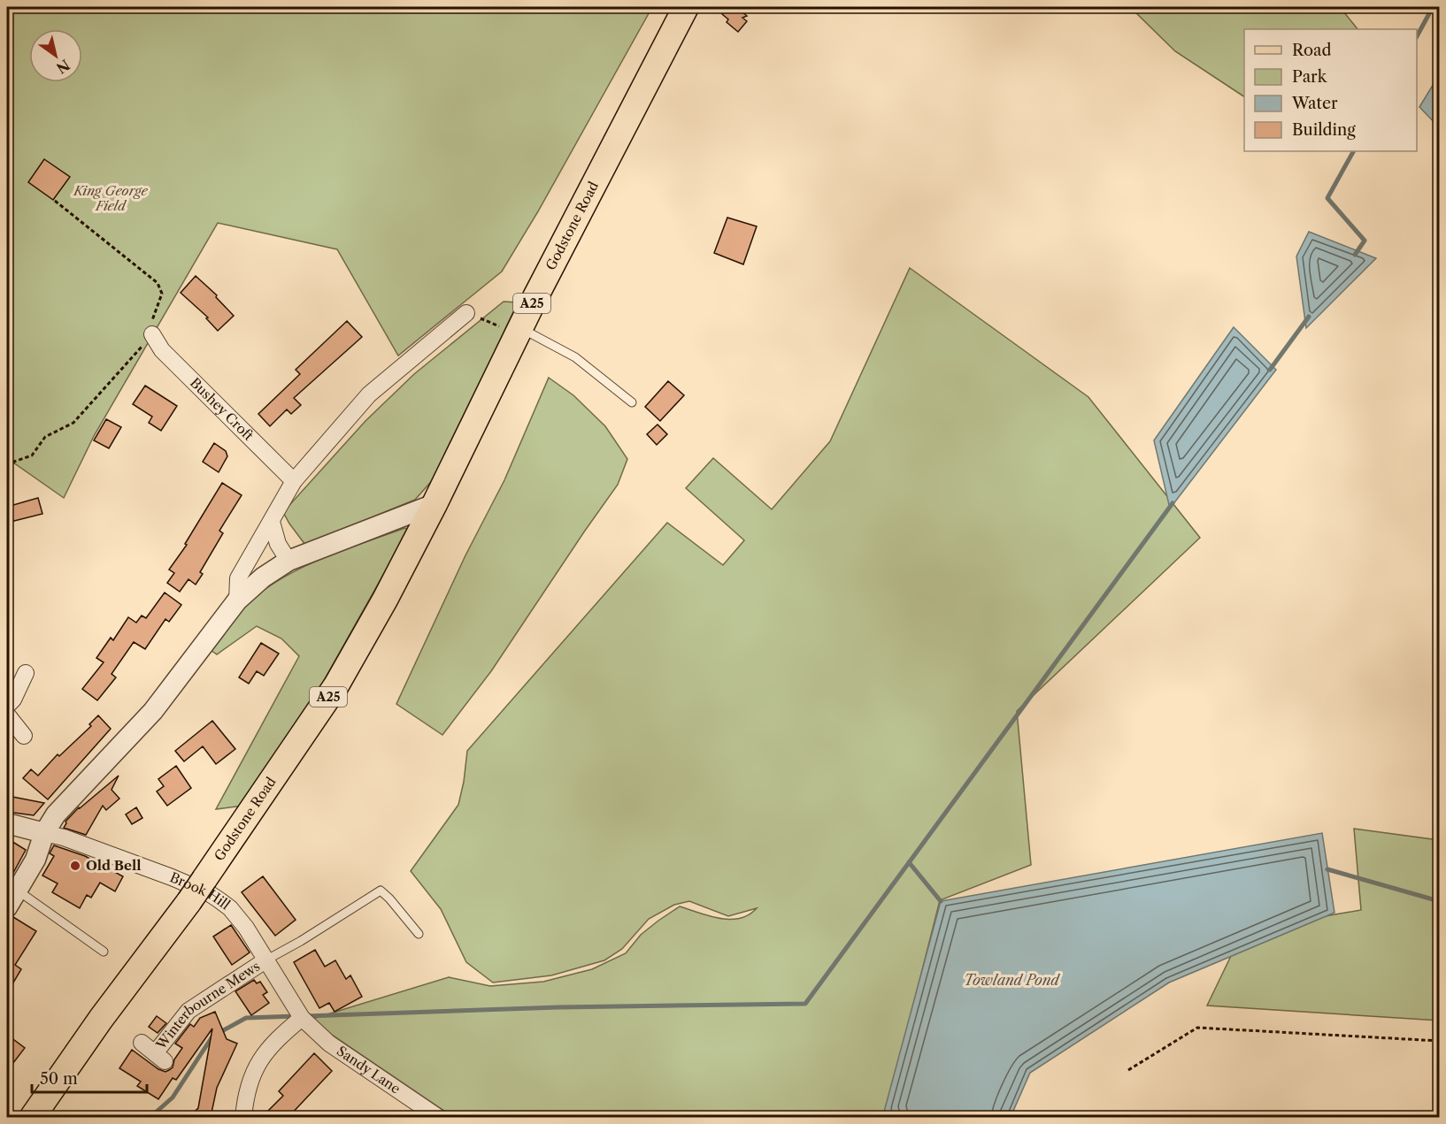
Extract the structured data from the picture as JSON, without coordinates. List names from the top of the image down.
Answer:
{
  "streets": {
    "main road": ["Godstone Road", "A25"],
    "street": [
      "Bushey Croft",
      "Brook Hill",
      "Winterbourne Mews",
      "Sandy Lane"
    ]
  },
  "crossings": [
    ["Brook Hill", "Winterbourne Mews"],
    ["Brook Hill", "Sandy Lane"]
  ],
  "water": ["Towland Pond"],
  "parks": ["King George Field"],
  "places": ["Old Bell"],
  "legend": [
    "Road",
    "Park",
    "Water",
    "Building"
  ],
  "scale_bar": "50 m",
  "north": "bottom right"
}
